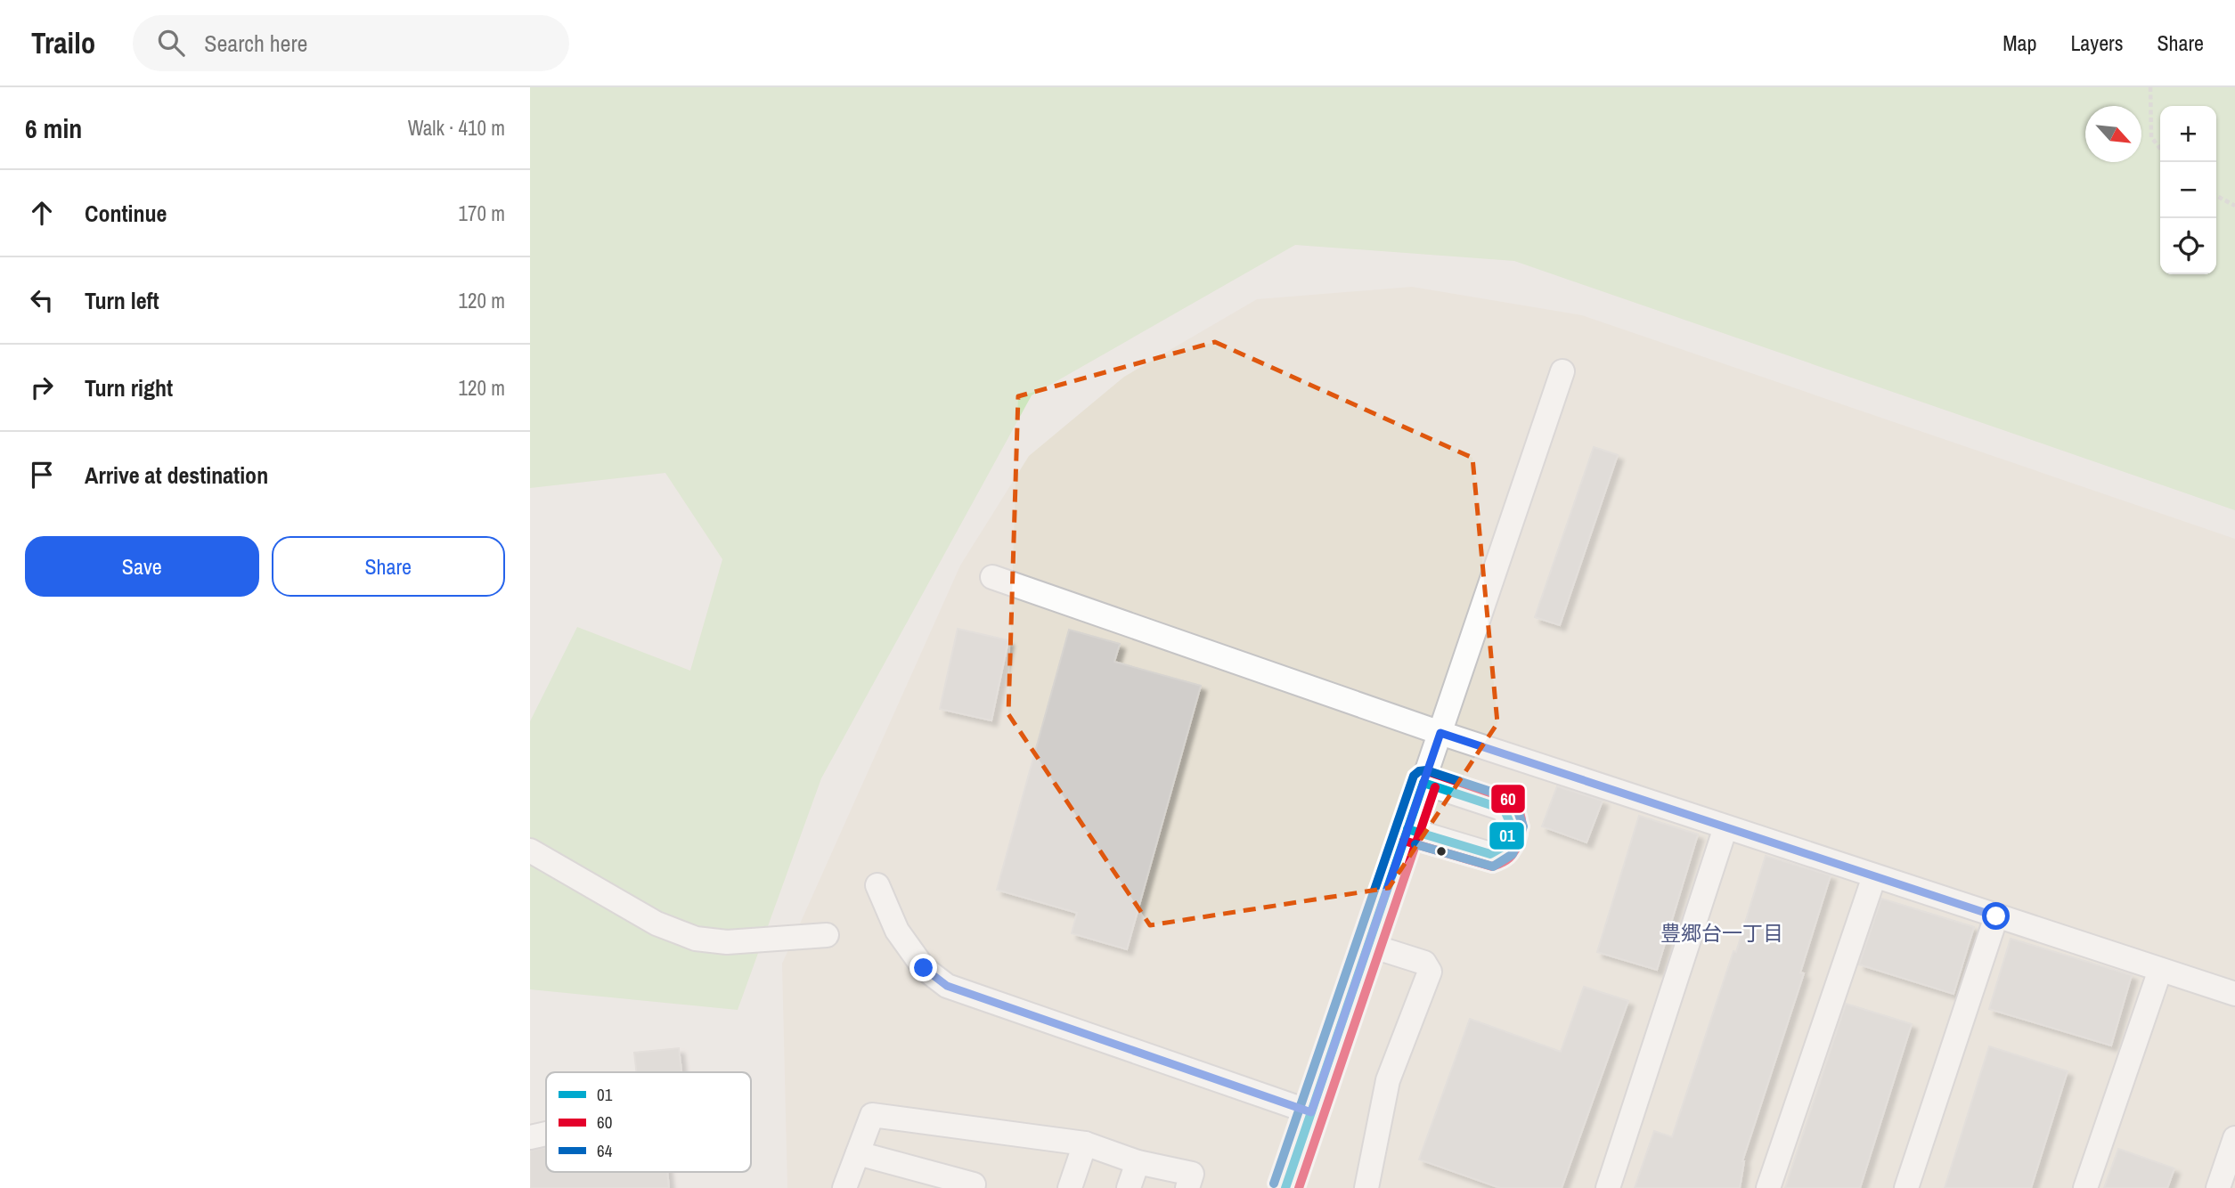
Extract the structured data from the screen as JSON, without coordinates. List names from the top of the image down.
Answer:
{
  "districts": ["豊郷台一丁目"],
  "lines": ["transit line 64", "transit line 60", "transit line 01"],
  "legend": ["01", "60", "64"],
  "north": "bottom right",
  "page": {
    "header": "Trailo",
    "search": "Search here",
    "nav": ["Map", "Layers", "Share"],
    "heading": ["6 min", "Walk · 410 m"],
    "map_buttons": ["+", "−"],
    "list": [
      ["Continue", "170 m"],
      ["Turn left", "120 m"],
      ["Turn right", "120 m"],
      "Arrive at destination"
    ],
    "buttons": ["Save", "Share"]
  }
}
